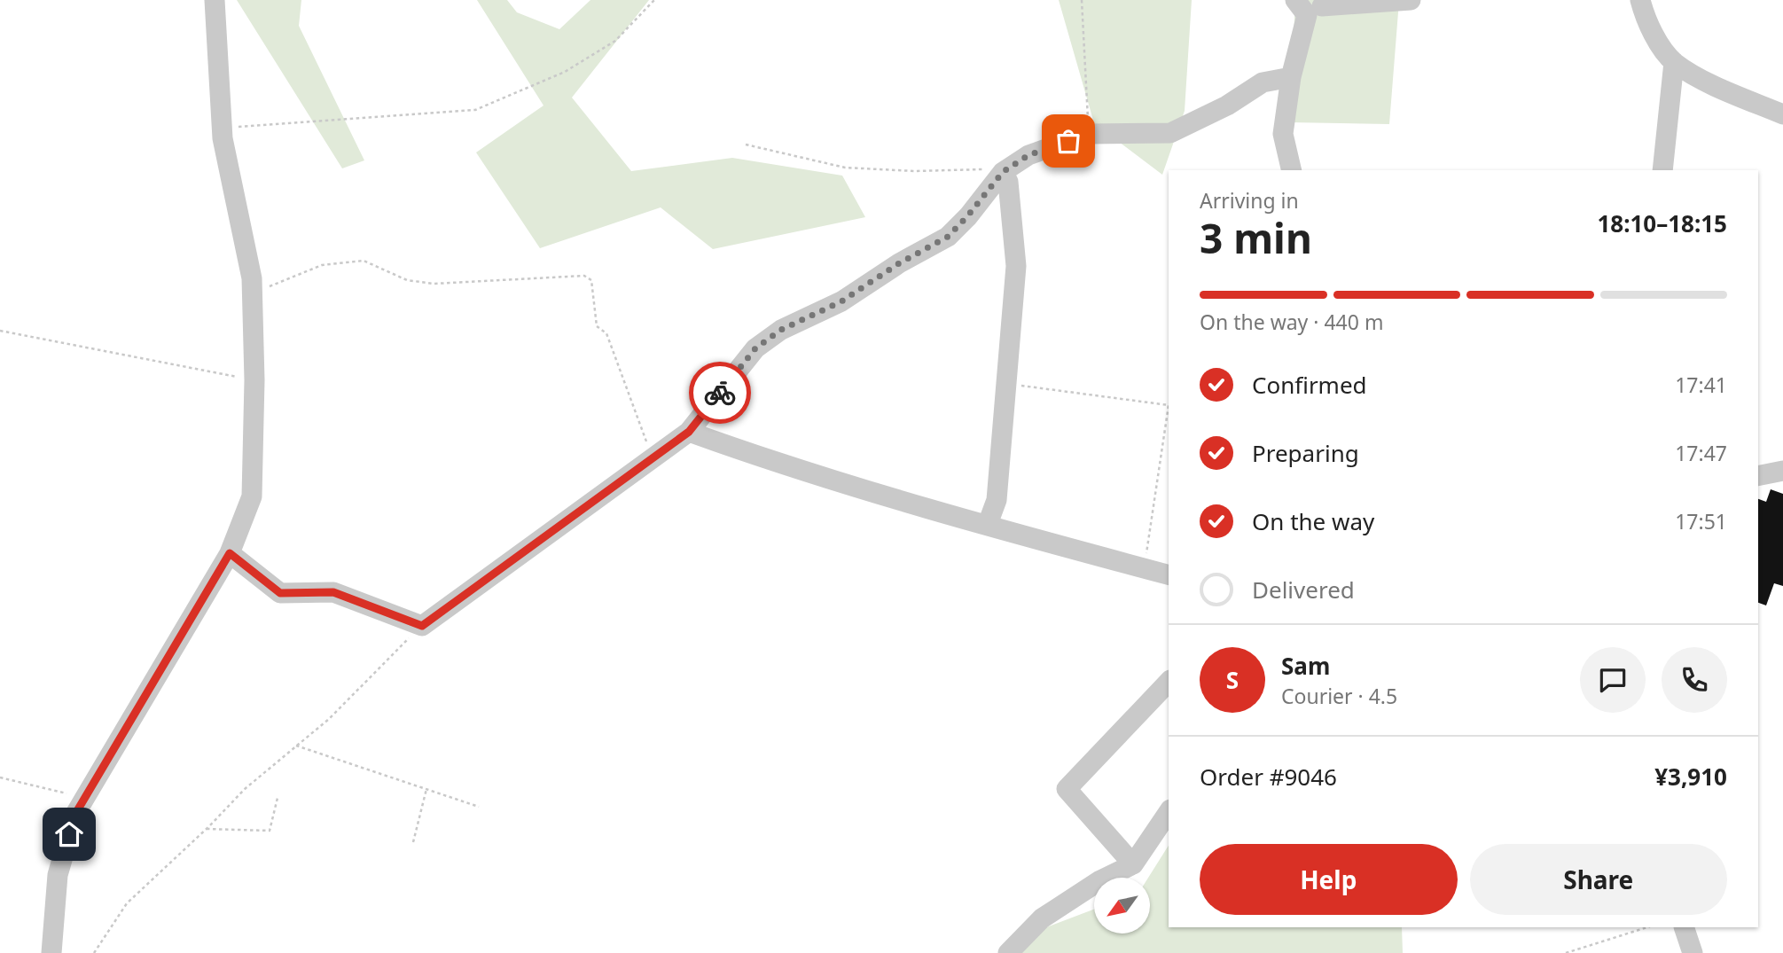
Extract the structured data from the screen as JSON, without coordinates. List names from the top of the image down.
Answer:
{
  "north": "bottom left",
  "page": {
    "heading": ["3 min", "Arriving in", "18:10–18:15"],
    "panel": [
      "Sam",
      "Courier · 4.5",
      "Order #9046",
      "¥3,910"
    ],
    "bar": "On the way · 440 m",
    "list": [
      ["Confirmed", "17:41"],
      ["Preparing", "17:47"],
      ["On the way", "17:51"],
      "Delivered"
    ],
    "round": "S",
    "buttons": ["Help", "Share"]
  }
}
